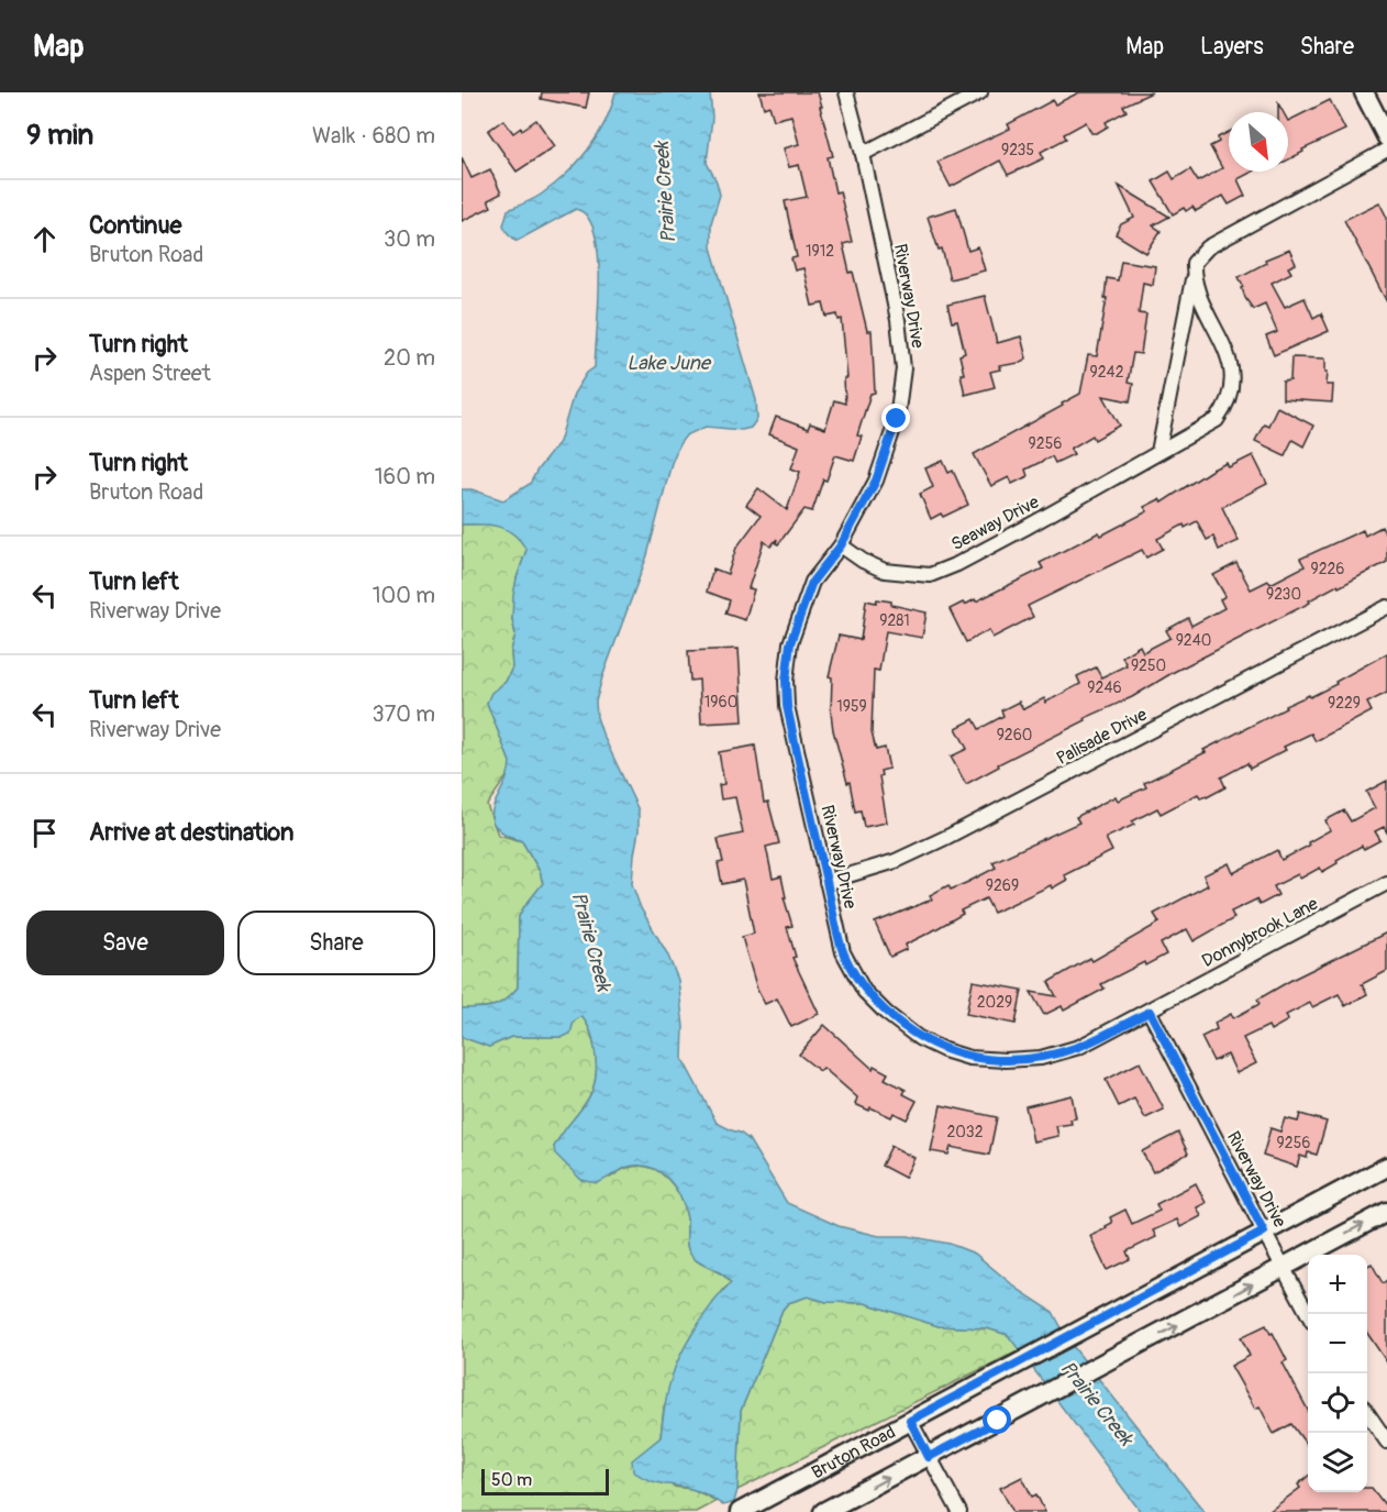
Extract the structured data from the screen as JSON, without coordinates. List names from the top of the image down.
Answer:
{
  "streets": {
    "main road": ["Bruton Road"],
    "street": [
      "Riverway Drive",
      "Seaway Drive",
      "Palisade Drive",
      "Donnybrook Lane"
    ]
  },
  "crossings": [
    ["Riverway Drive", "Seaway Drive"],
    ["Riverway Drive", "Palisade Drive"],
    ["Riverway Drive", "Donnybrook Lane"],
    ["Riverway Drive", "Bruton Road"]
  ],
  "water": ["Prairie Creek", "Lake June"],
  "house_numbers": [
    "9235",
    "1912",
    "9242",
    "9256",
    "9226",
    "9230",
    "9281",
    "9240",
    "9250",
    "9246",
    "1960",
    "9229",
    "1959",
    "9260",
    "9269",
    "2029",
    "2032",
    "9256"
  ],
  "scale_bar": "50 m",
  "north": "bottom right",
  "page": {
    "header": "Map",
    "nav": ["Map", "Layers", "Share"],
    "heading": ["9 min", "Walk · 680 m"],
    "list": [
      ["Continue", "Bruton Road", "30 m"],
      ["Turn right", "Aspen Street", "20 m"],
      ["Turn right", "Bruton Road", "160 m"],
      ["Turn left", "Riverway Drive", "100 m"],
      ["Turn left", "Riverway Drive", "370 m"],
      "Arrive at destination"
    ],
    "buttons": ["Save", "Share"],
    "map_buttons": ["+", "−"],
    "scale": "50 m"
  }
}
